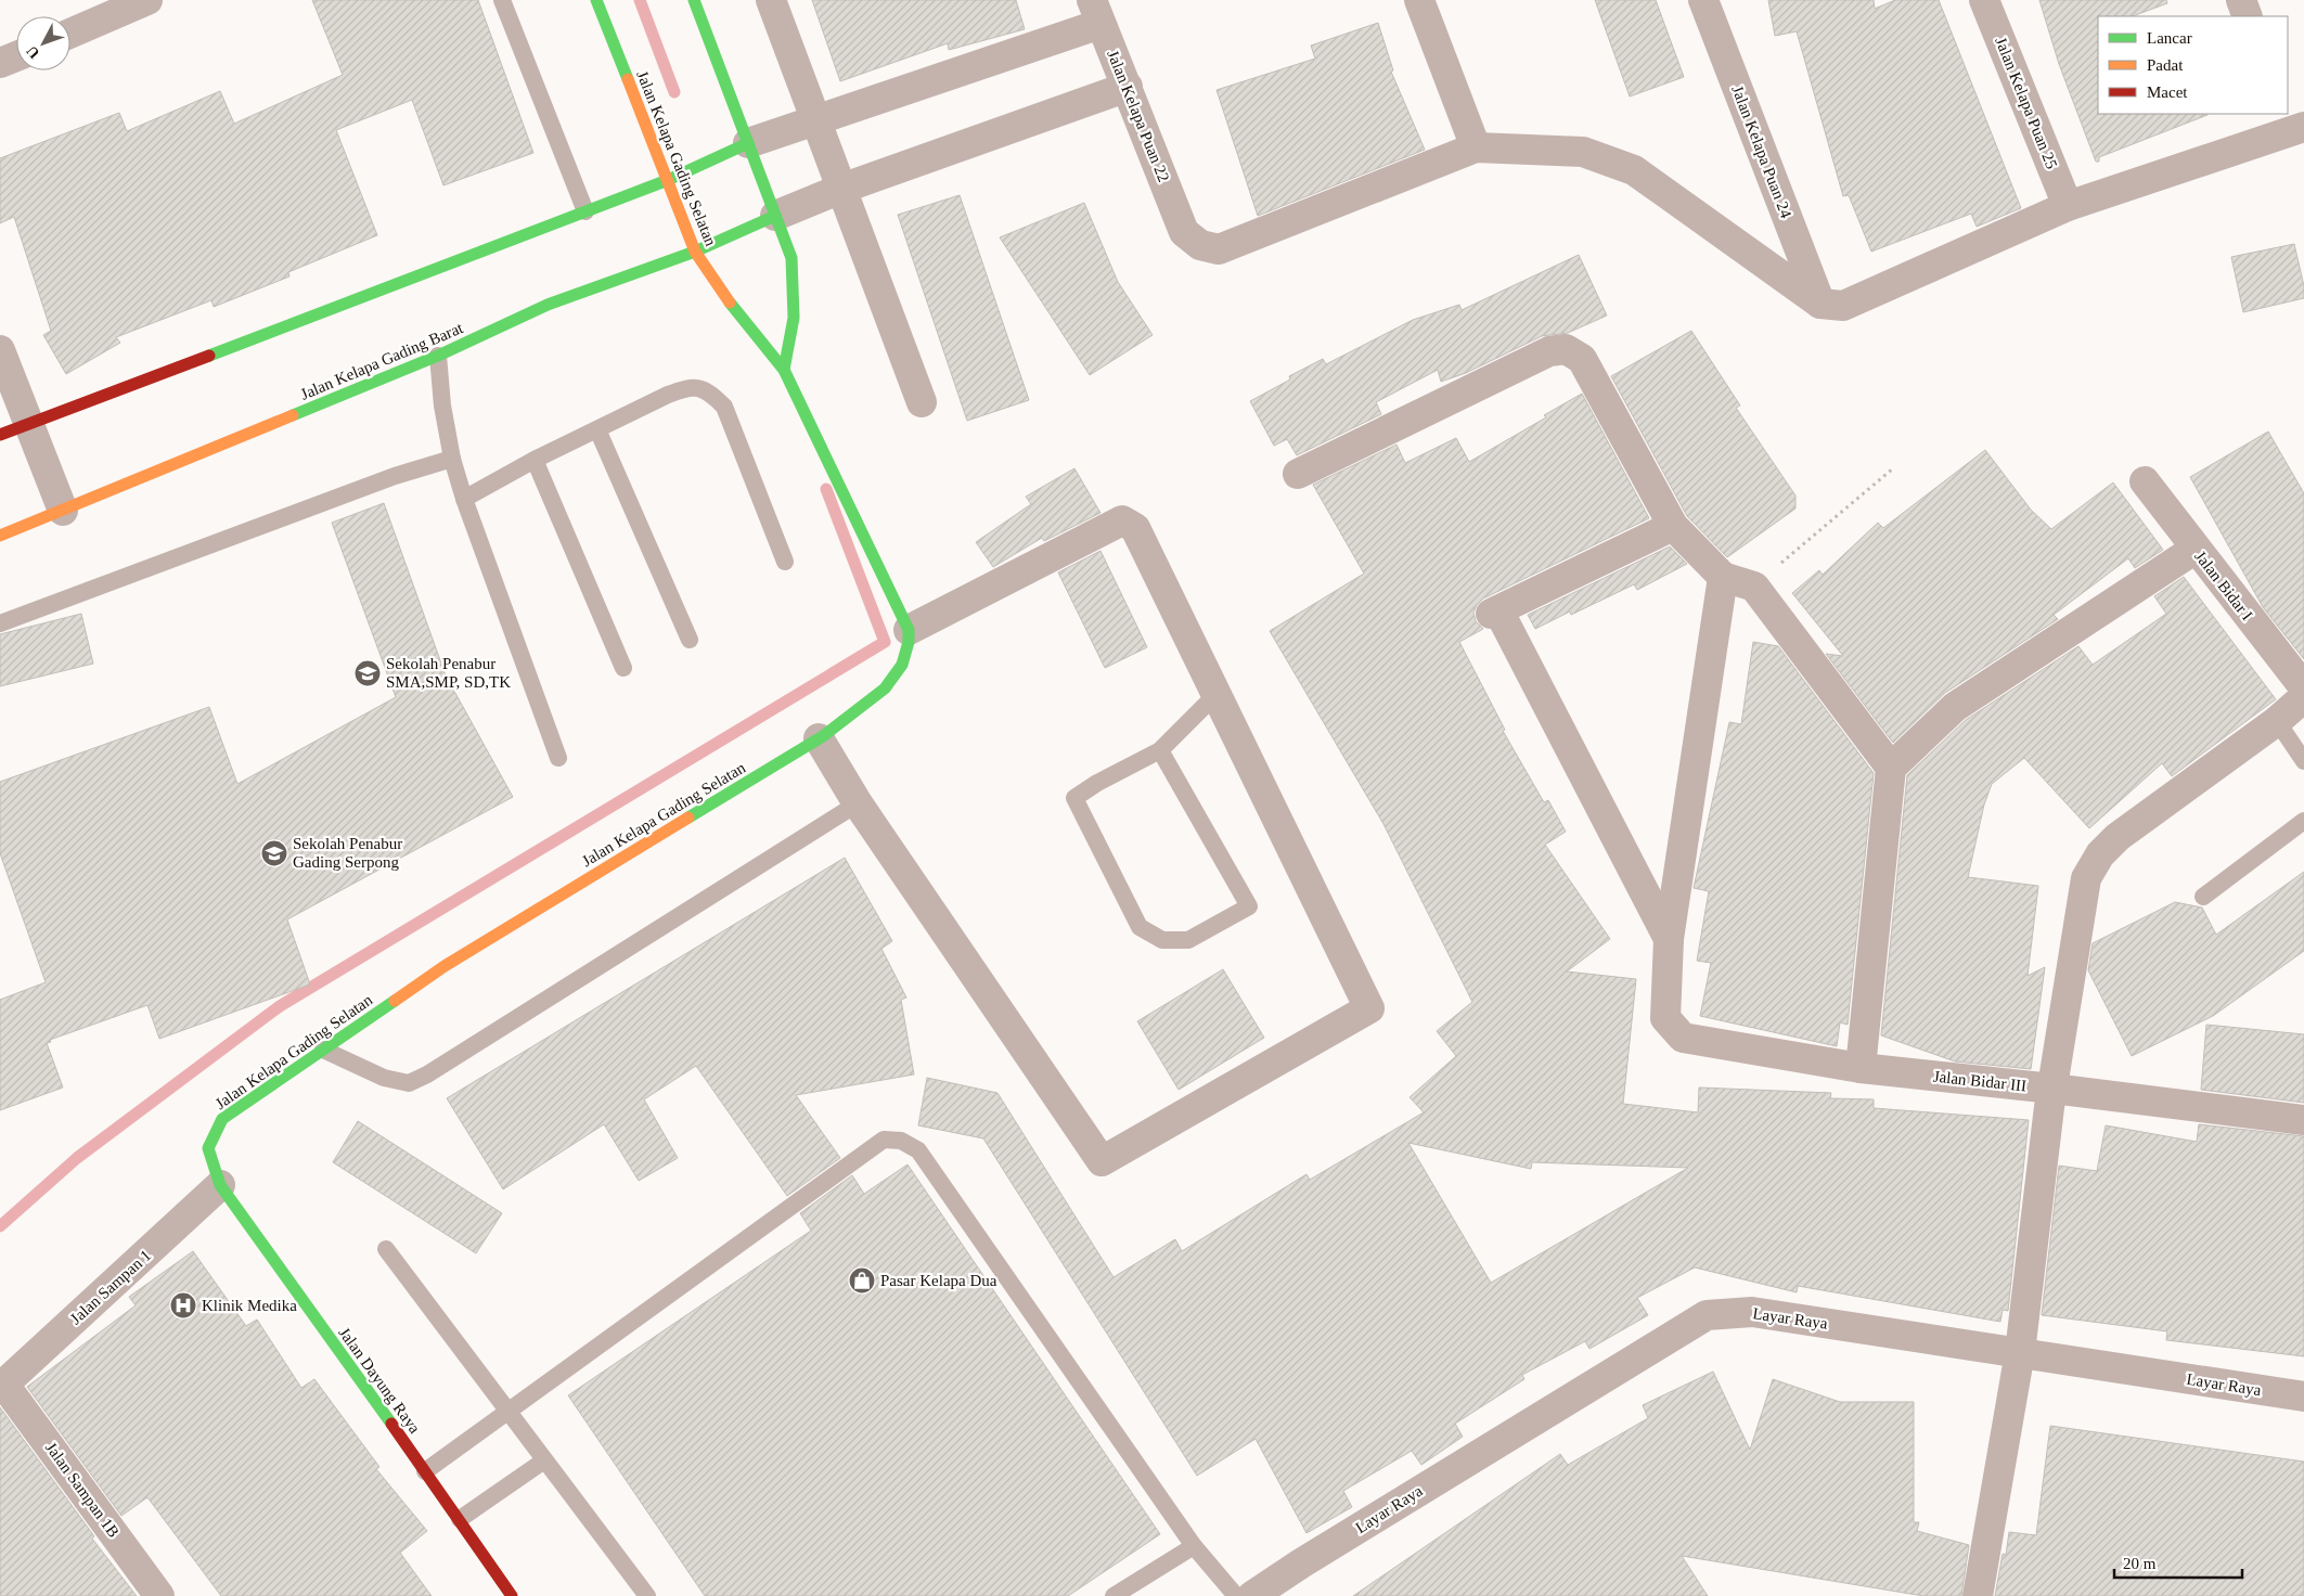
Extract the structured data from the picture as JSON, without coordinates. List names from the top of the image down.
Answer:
{
  "streets": {
    "street": [
      "Jalan Kelapa Puan 25",
      "Jalan Kelapa Puan 22",
      "Jalan Kelapa Puan 24",
      "Jalan Kelapa Gading Selatan",
      "Jalan Kelapa Gading Barat",
      "Jalan Bidar I",
      "Jalan Bidar III",
      "Jalan Sampan 1",
      "Layar Raya",
      "Jalan Dayung Raya",
      "Jalan Sampan 1B"
    ]
  },
  "crossings": [
    ["Jalan Kelapa Gading Selatan", "Jalan Kelapa Gading Barat"],
    ["Jalan Kelapa Gading Selatan", "Jalan Sampan 1"],
    ["Jalan Kelapa Gading Selatan", "Jalan Dayung Raya"],
    ["Jalan Sampan 1", "Jalan Dayung Raya"],
    ["Jalan Sampan 1", "Jalan Sampan 1B"]
  ],
  "places": {
    "school or university": ["Sekolah Penabur SMA,SMP, SD,TK", "Sekolah Penabur Gading Serpong"],
    "shop": ["Pasar Kelapa Dua"],
    "hospital": ["Klinik Medika"]
  },
  "legend": ["Lancar", "Padat", "Macet"],
  "scale_bar": "20 m",
  "north": "bottom left"
}
